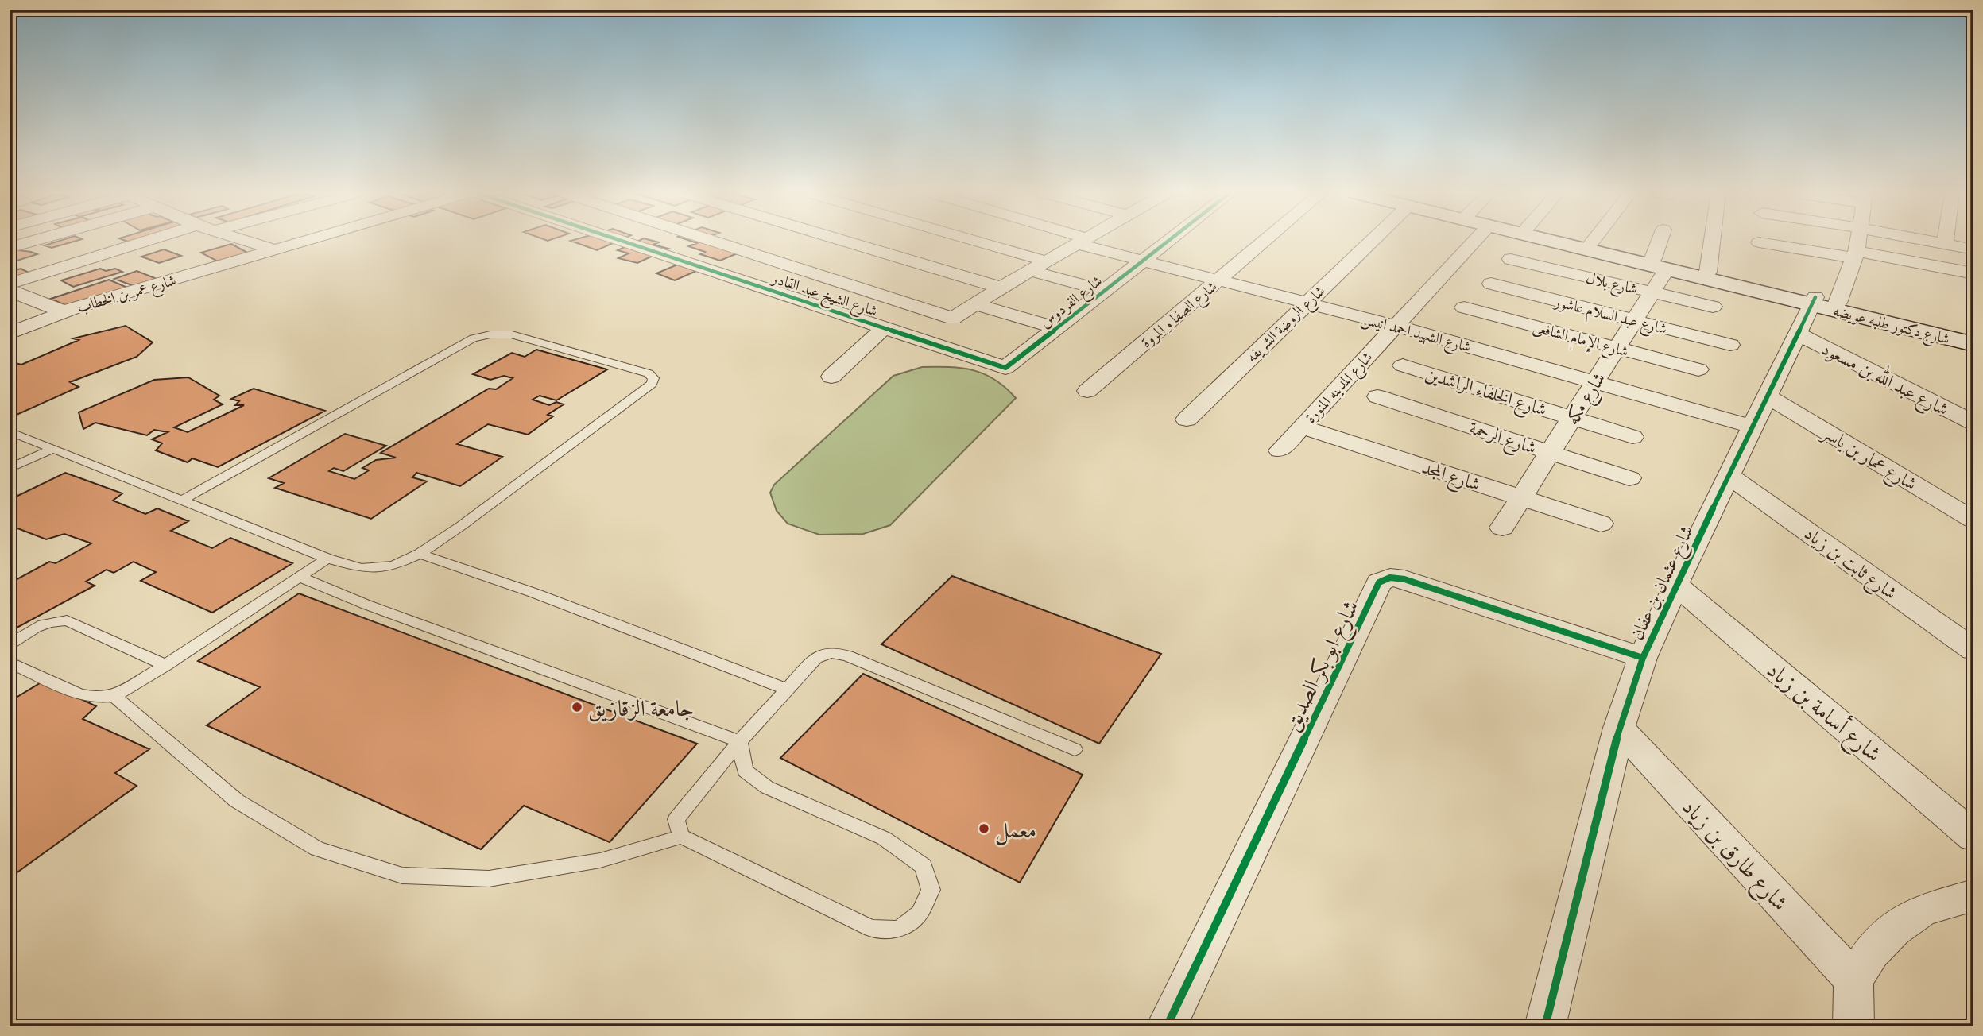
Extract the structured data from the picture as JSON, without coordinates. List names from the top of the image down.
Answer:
{
  "streets": {
    "street": [
      "شارع بلال",
      "شارع عمر بن الخطاب",
      "شارع الشيخ عبد القادر",
      "شارع الفردوس",
      "شارع الصفا و المروة",
      "شارع عبد السلام عاشور",
      "شارع الروضة الشريفه",
      "شارع دكتور طلبه عويضه",
      "شارع الشهيد احمد انيس",
      "شارع الإمام الشافعى",
      "شارع عبد الله بن مسعود",
      "شارع المدينه المنورة",
      "شارع الخلفاء الراشدين",
      "شارع مكه",
      "شارع الرحمة",
      "شارع عمار بن ياسر",
      "شارع المجد",
      "شارع ثابت بن زياد",
      "شارع عثمان بن عفان",
      "شارع ابو بكر الصديق",
      "شارع أسامة بن زياد",
      "شارع طارق بن زياد"
    ]
  },
  "crossings": [
    ["شارع بلال", "شارع مكه"],
    ["شارع الشيخ عبد القادر", "شارع الفردوس"],
    ["شارع الفردوس", "شارع الشهيد احمد انيس"],
    ["شارع الصفا و المروة", "شارع الشهيد احمد انيس"],
    ["شارع عبد السلام عاشور", "شارع مكه"],
    ["شارع الروضة الشريفه", "شارع الشهيد احمد انيس"],
    ["شارع دكتور طلبه عويضه", "شارع مكه"],
    ["شارع دكتور طلبه عويضه", "شارع عثمان بن عفان"],
    ["شارع الشهيد احمد انيس", "شارع المدينه المنورة"],
    ["شارع الشهيد احمد انيس", "شارع مكه"],
    ["شارع الشهيد احمد انيس", "شارع عثمان بن عفان"],
    ["شارع الإمام الشافعى", "شارع مكه"],
    ["شارع عبد الله بن مسعود", "شارع عثمان بن عفان"],
    ["شارع المدينه المنورة", "شارع المجد"],
    ["شارع الخلفاء الراشدين", "شارع مكه"],
    ["شارع مكه", "شارع الرحمة"],
    ["شارع مكه", "شارع المجد"],
    ["شارع عمار بن ياسر", "شارع عثمان بن عفان"],
    ["شارع ثابت بن زياد", "شارع عثمان بن عفان"],
    ["شارع عثمان بن عفان", "شارع ابو بكر الصديق"],
    ["شارع عثمان بن عفان", "شارع أسامة بن زياد"],
    ["شارع عثمان بن عفان", "شارع طارق بن زياد"]
  ],
  "places": ["جامعة الزقازيق", "معمل"]
}
